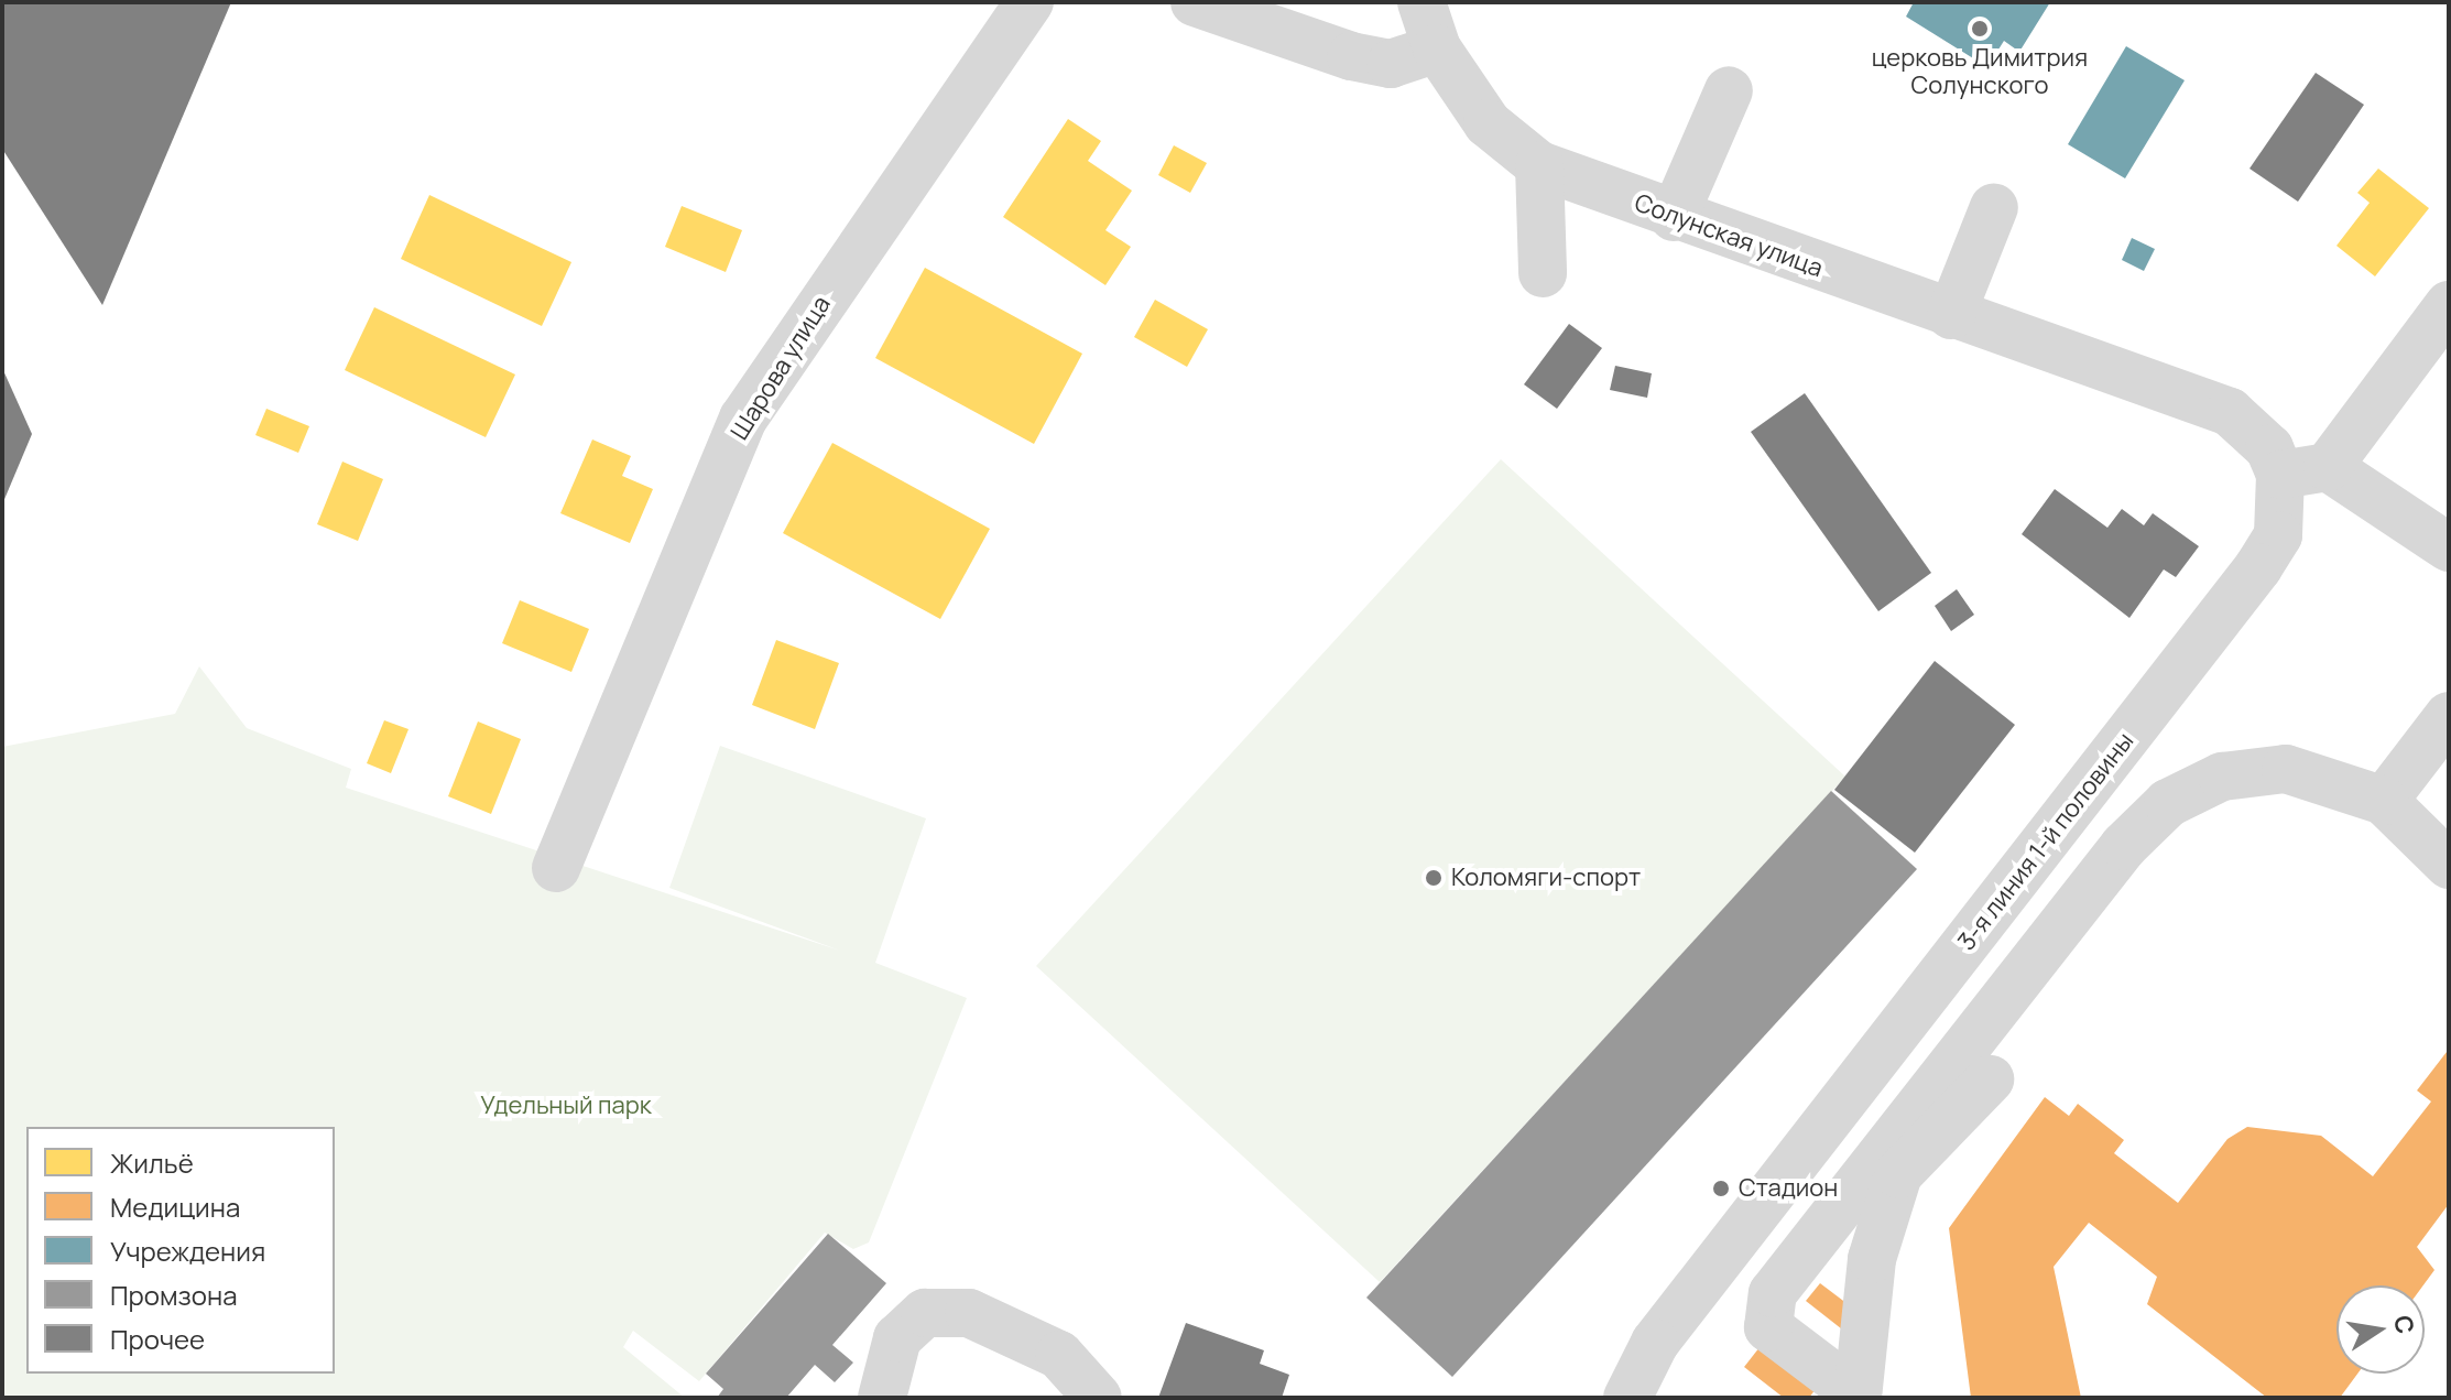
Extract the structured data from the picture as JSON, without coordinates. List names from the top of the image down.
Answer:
{
  "streets": {
    "street": ["Солунская улица", "Шарова улица", "3-я линия 1-й половины"]
  },
  "crossings": [
    ["Солунская улица", "3-я линия 1-й половины"]
  ],
  "parks": ["Удельный парк"],
  "places": ["церковь Димитрия Солунского", "Коломяги-спорт", "Стадион"],
  "legend": [
    "Жильё",
    "Медицина",
    "Учреждения",
    "Промзона",
    "Прочее"
  ],
  "north": "right"
}
